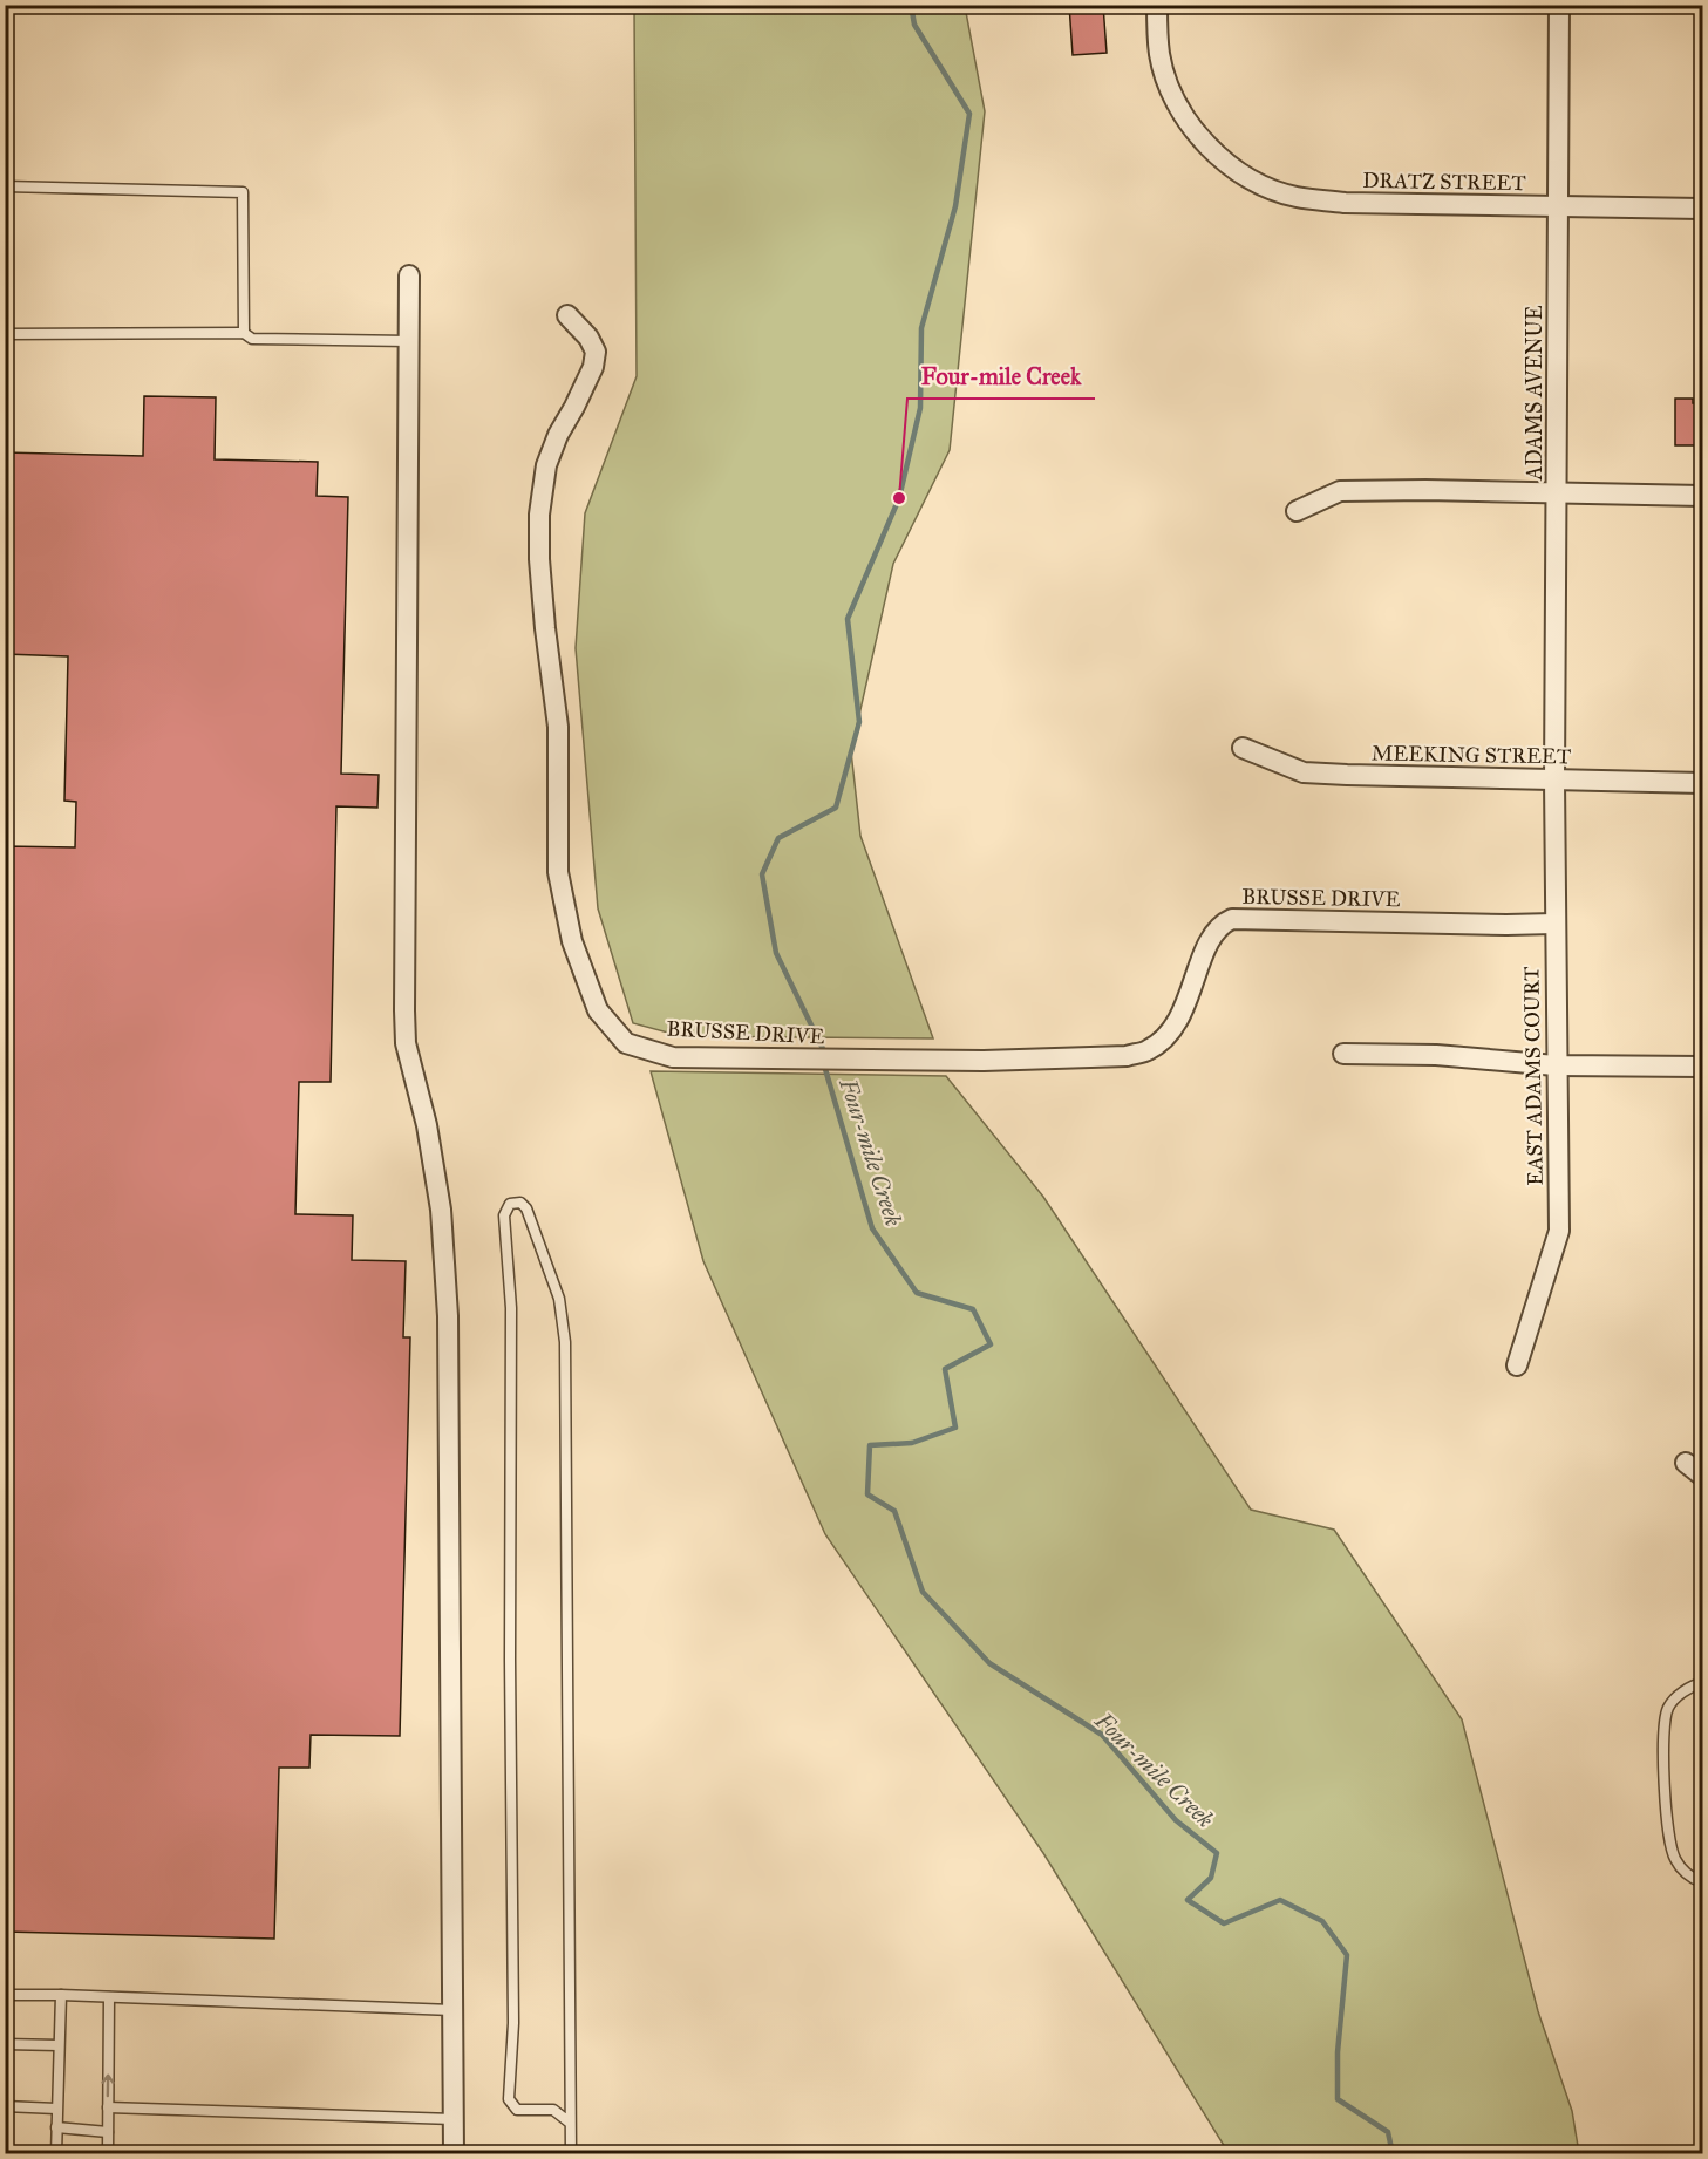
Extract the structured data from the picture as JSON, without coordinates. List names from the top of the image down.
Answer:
{
  "streets": {
    "street": [
      "DRATZ STREET",
      "ADAMS AVENUE",
      "MEEKING STREET",
      "BRUSSE DRIVE",
      "EAST ADAMS COURT"
    ]
  },
  "crossings": [
    ["DRATZ STREET", "ADAMS AVENUE"],
    ["ADAMS AVENUE", "MEEKING STREET"],
    ["ADAMS AVENUE", "EAST ADAMS COURT"],
    ["MEEKING STREET", "EAST ADAMS COURT"],
    ["BRUSSE DRIVE", "EAST ADAMS COURT"]
  ],
  "water": ["Four-mile Creek"],
  "places": ["Four-mile Creek"]
}
